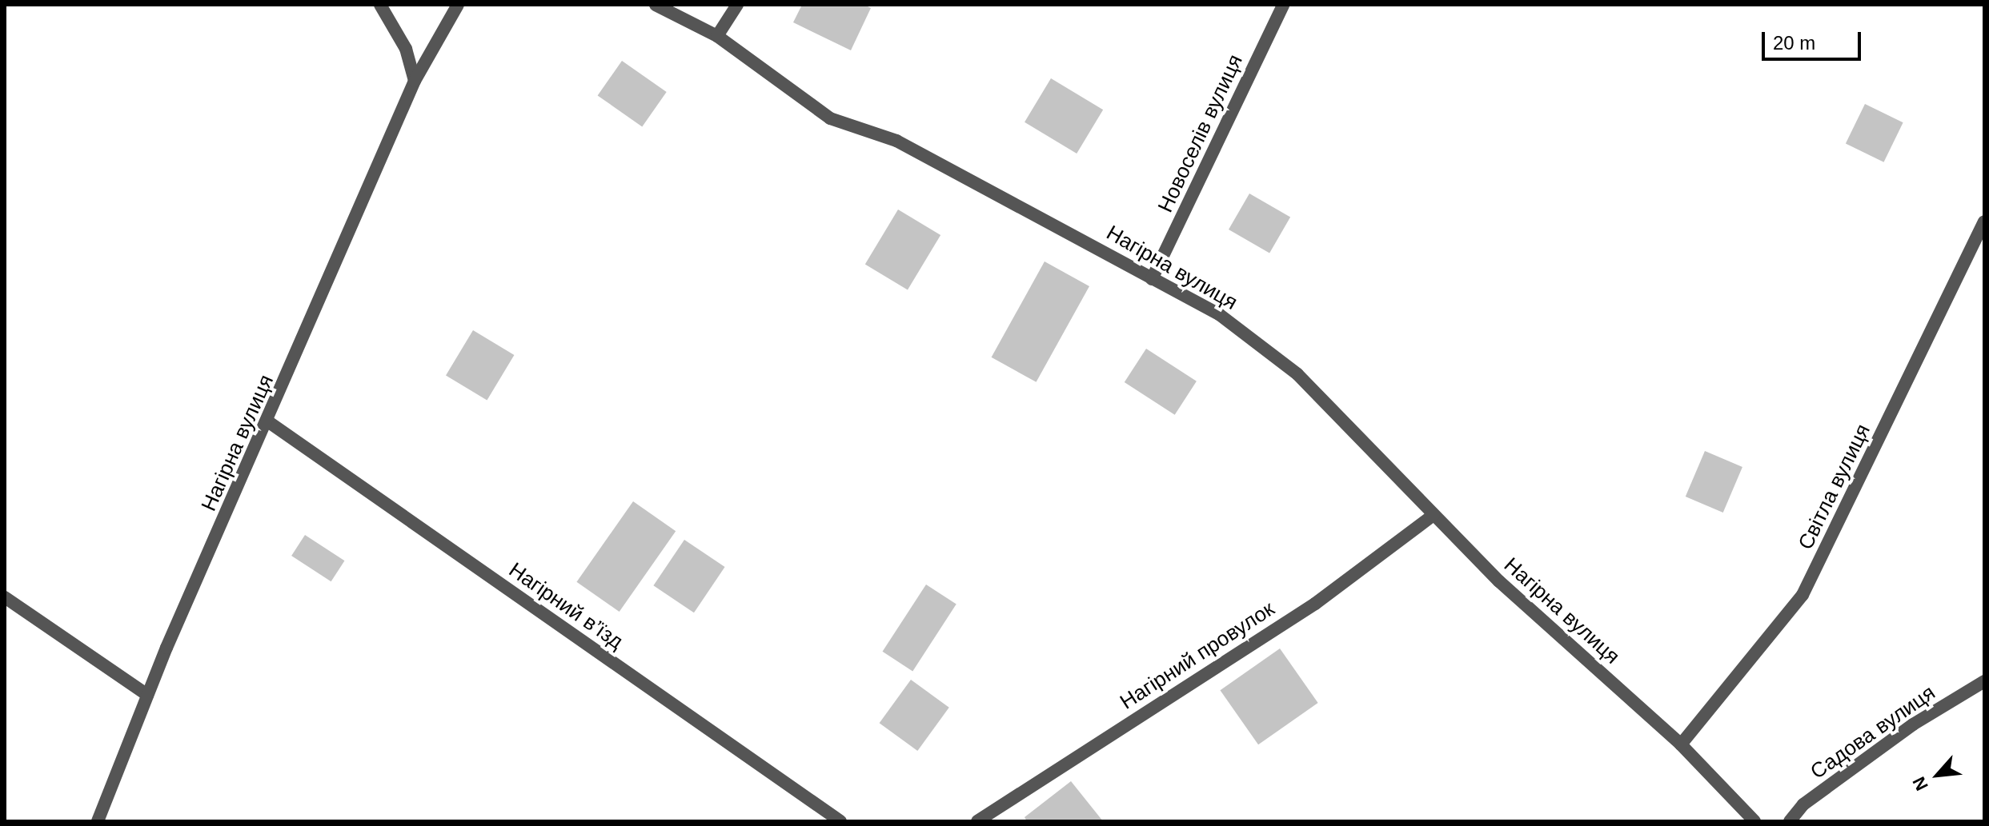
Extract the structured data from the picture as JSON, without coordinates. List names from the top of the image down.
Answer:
{
  "streets": {
    "street": [
      "Новоселів вулиця",
      "Нагірна вулиця",
      "Світла вулиця",
      "Нагірний в’їзд",
      "Нагірний провулок",
      "Садова вулиця"
    ]
  },
  "crossings": [
    ["Новоселів вулиця", "Нагірна вулиця"],
    ["Нагірна вулиця", "Світла вулиця"],
    ["Нагірна вулиця", "Нагірний в’їзд"],
    ["Нагірна вулиця", "Нагірний провулок"]
  ],
  "scale_bar": "20 m",
  "north": "bottom left"
}
